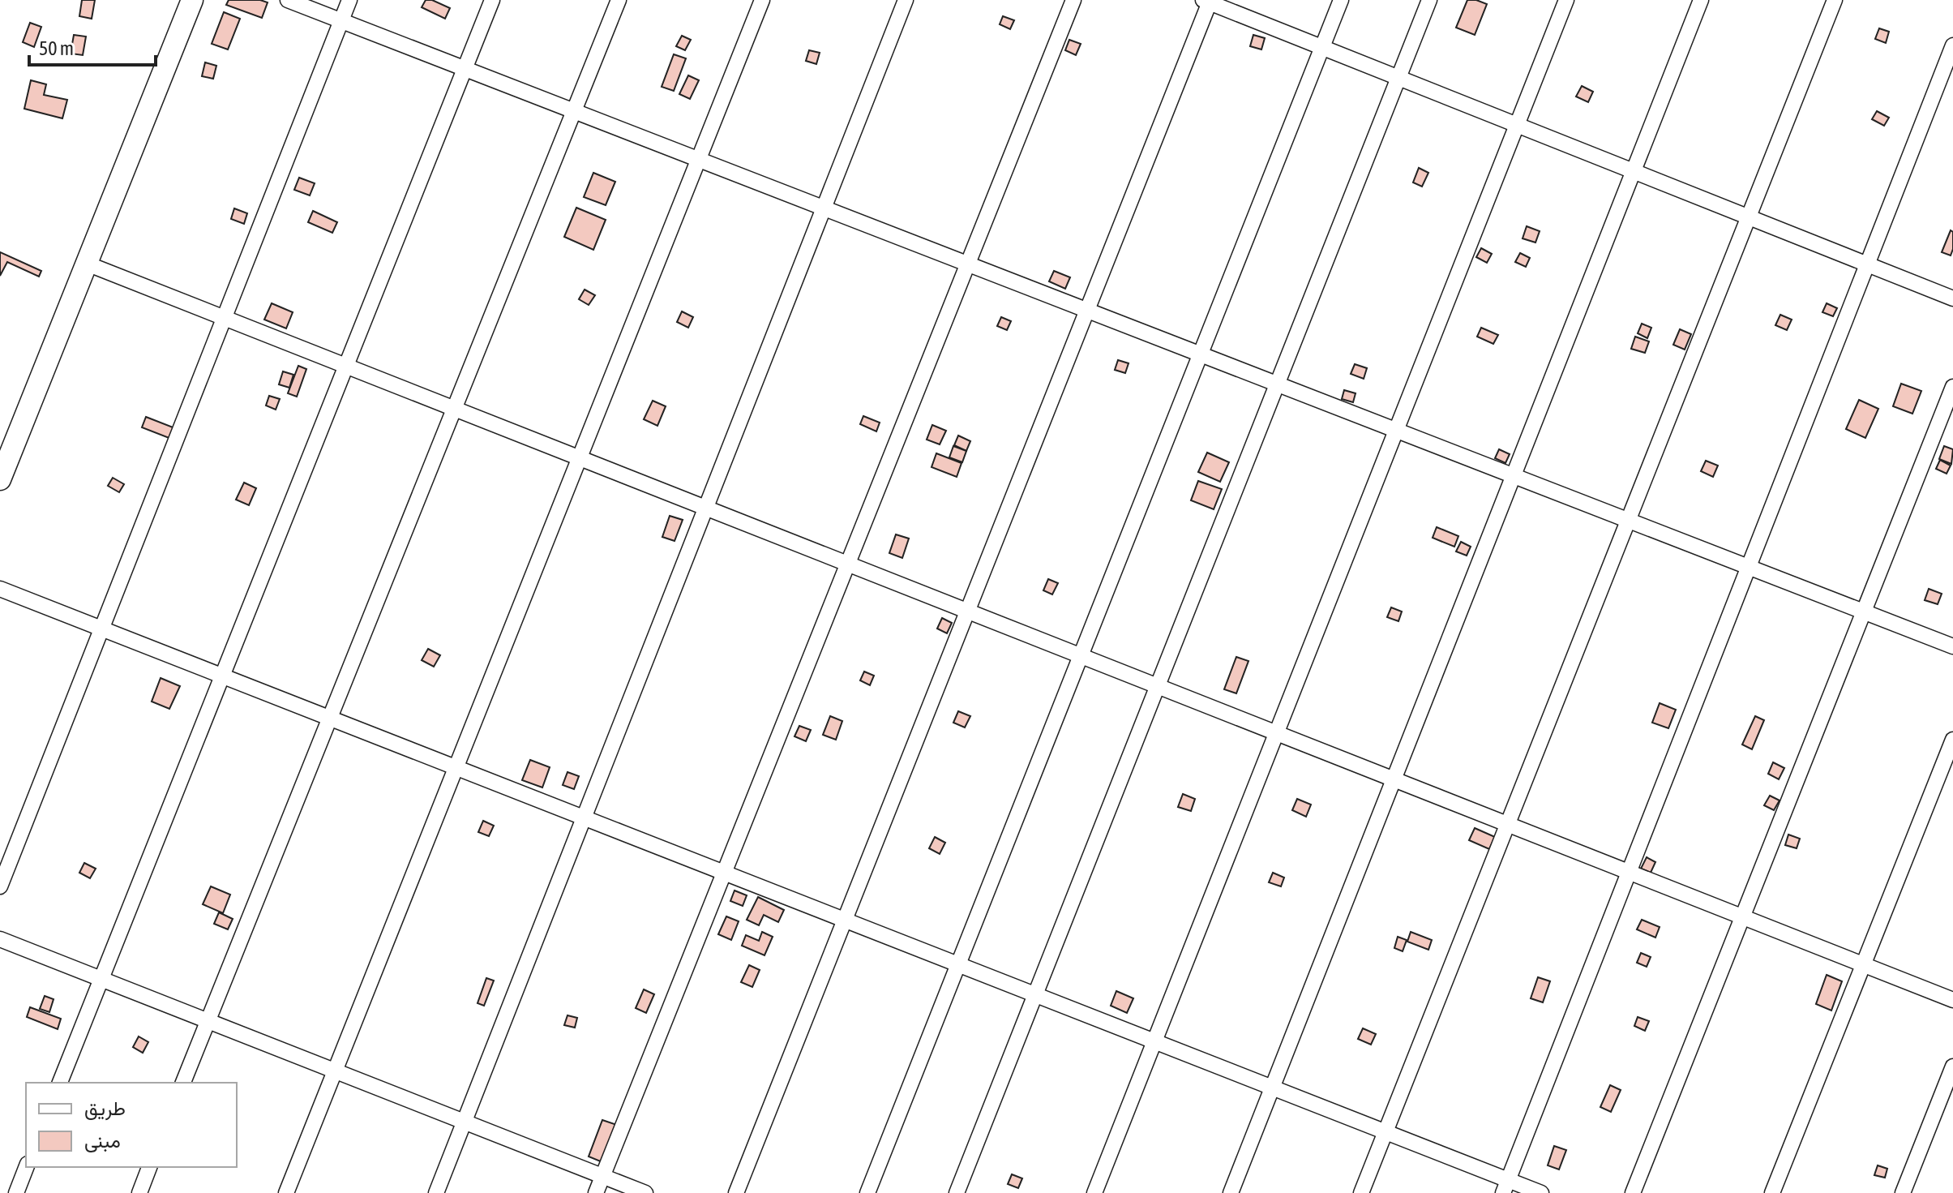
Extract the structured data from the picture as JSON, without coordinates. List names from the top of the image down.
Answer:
{
  "legend": ["طريق", "مبنى"],
  "scale_bar": "50 m"
}
